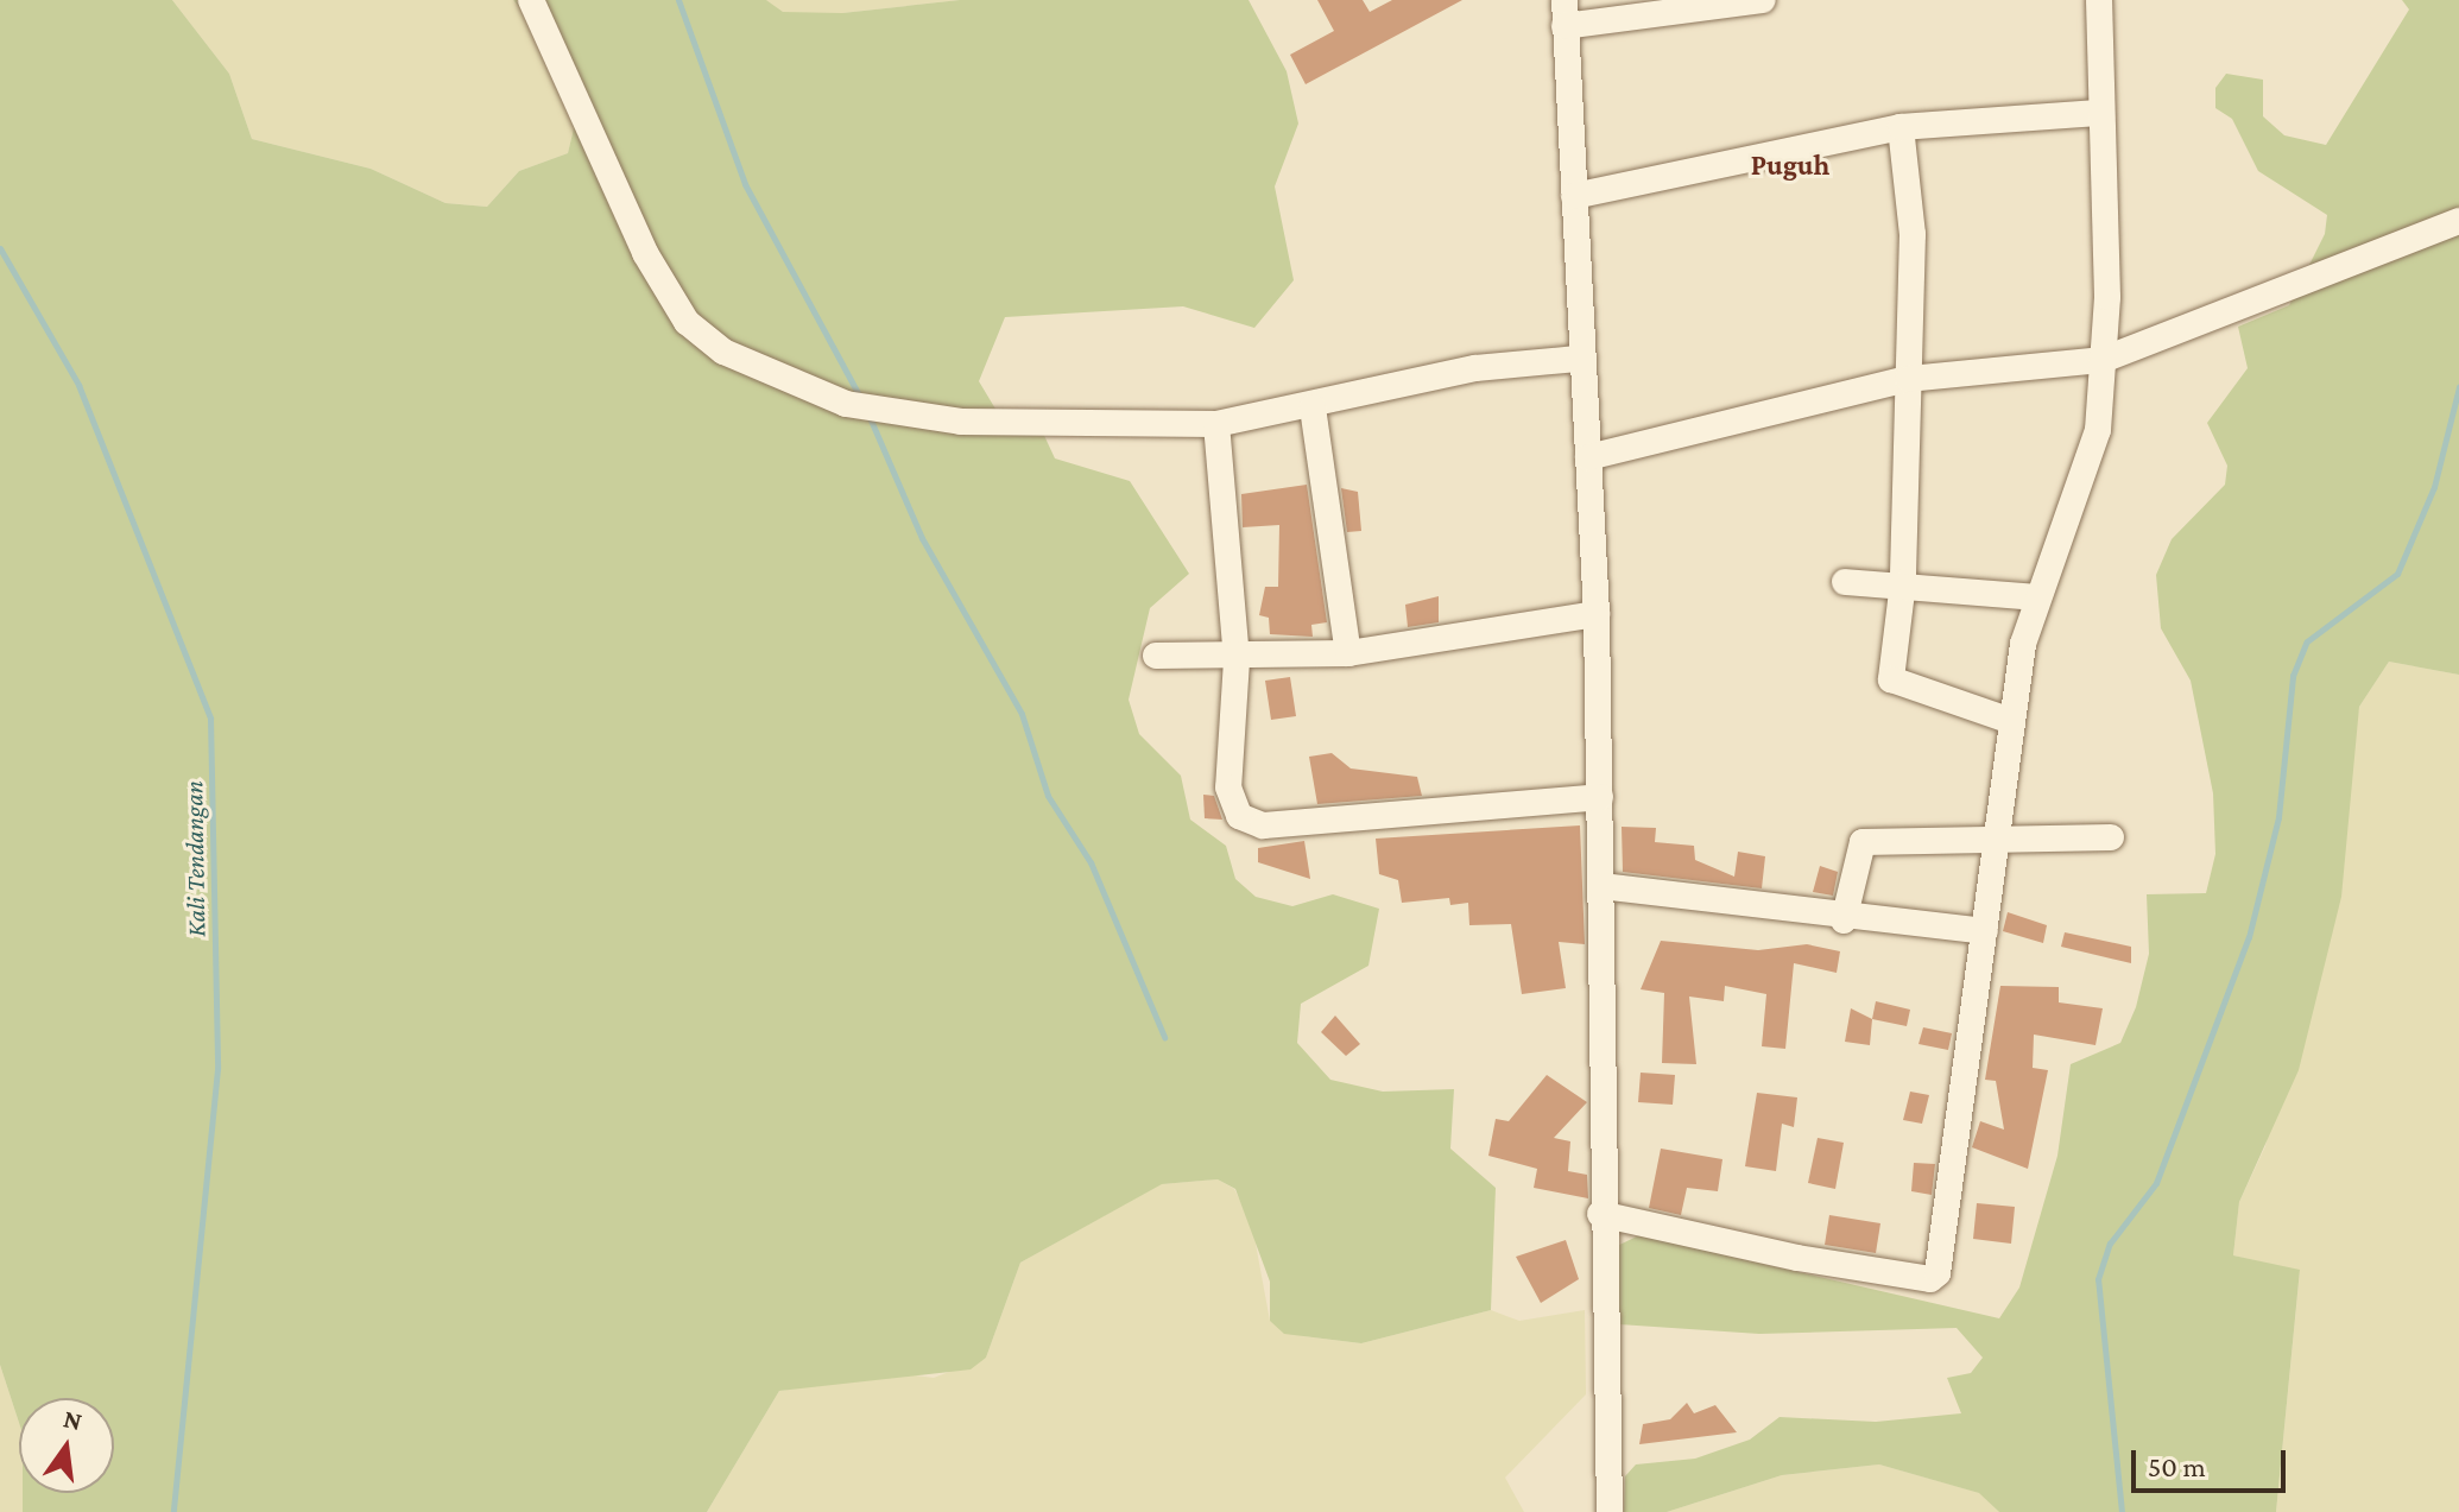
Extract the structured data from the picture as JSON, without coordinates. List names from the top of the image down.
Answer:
{
  "districts": ["Puguh"],
  "water": ["Kali Tendangan"],
  "scale_bar": "50 m",
  "north": "top"
}
